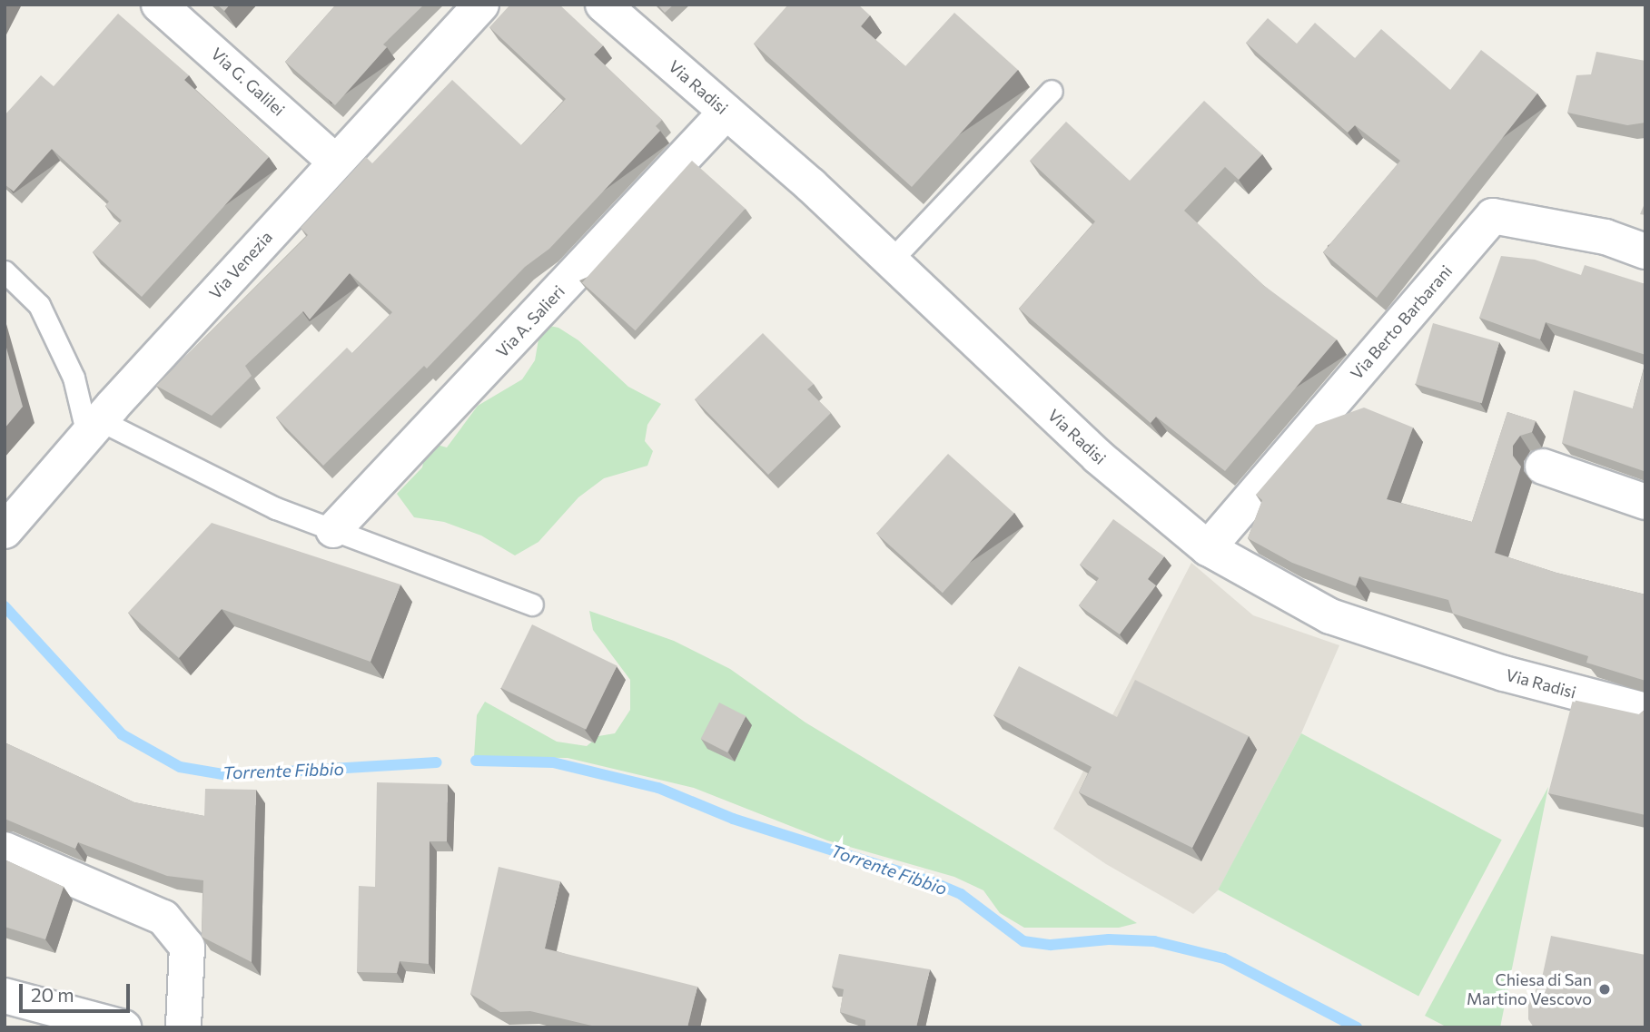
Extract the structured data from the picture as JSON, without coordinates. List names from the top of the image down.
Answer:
{
  "streets": {
    "street": [
      "Via G. Galilei",
      "Via Radisi",
      "Via Venezia",
      "Via A. Salieri",
      "Via Berto Barbarani"
    ]
  },
  "crossings": [
    ["Via G. Galilei", "Via Venezia"],
    ["Via Radisi", "Via A. Salieri"],
    ["Via Radisi", "Via Berto Barbarani"]
  ],
  "water": ["Torrente Fibbio"],
  "places": ["Chiesa di San Martino Vescovo"],
  "scale_bar": "20 m"
}
